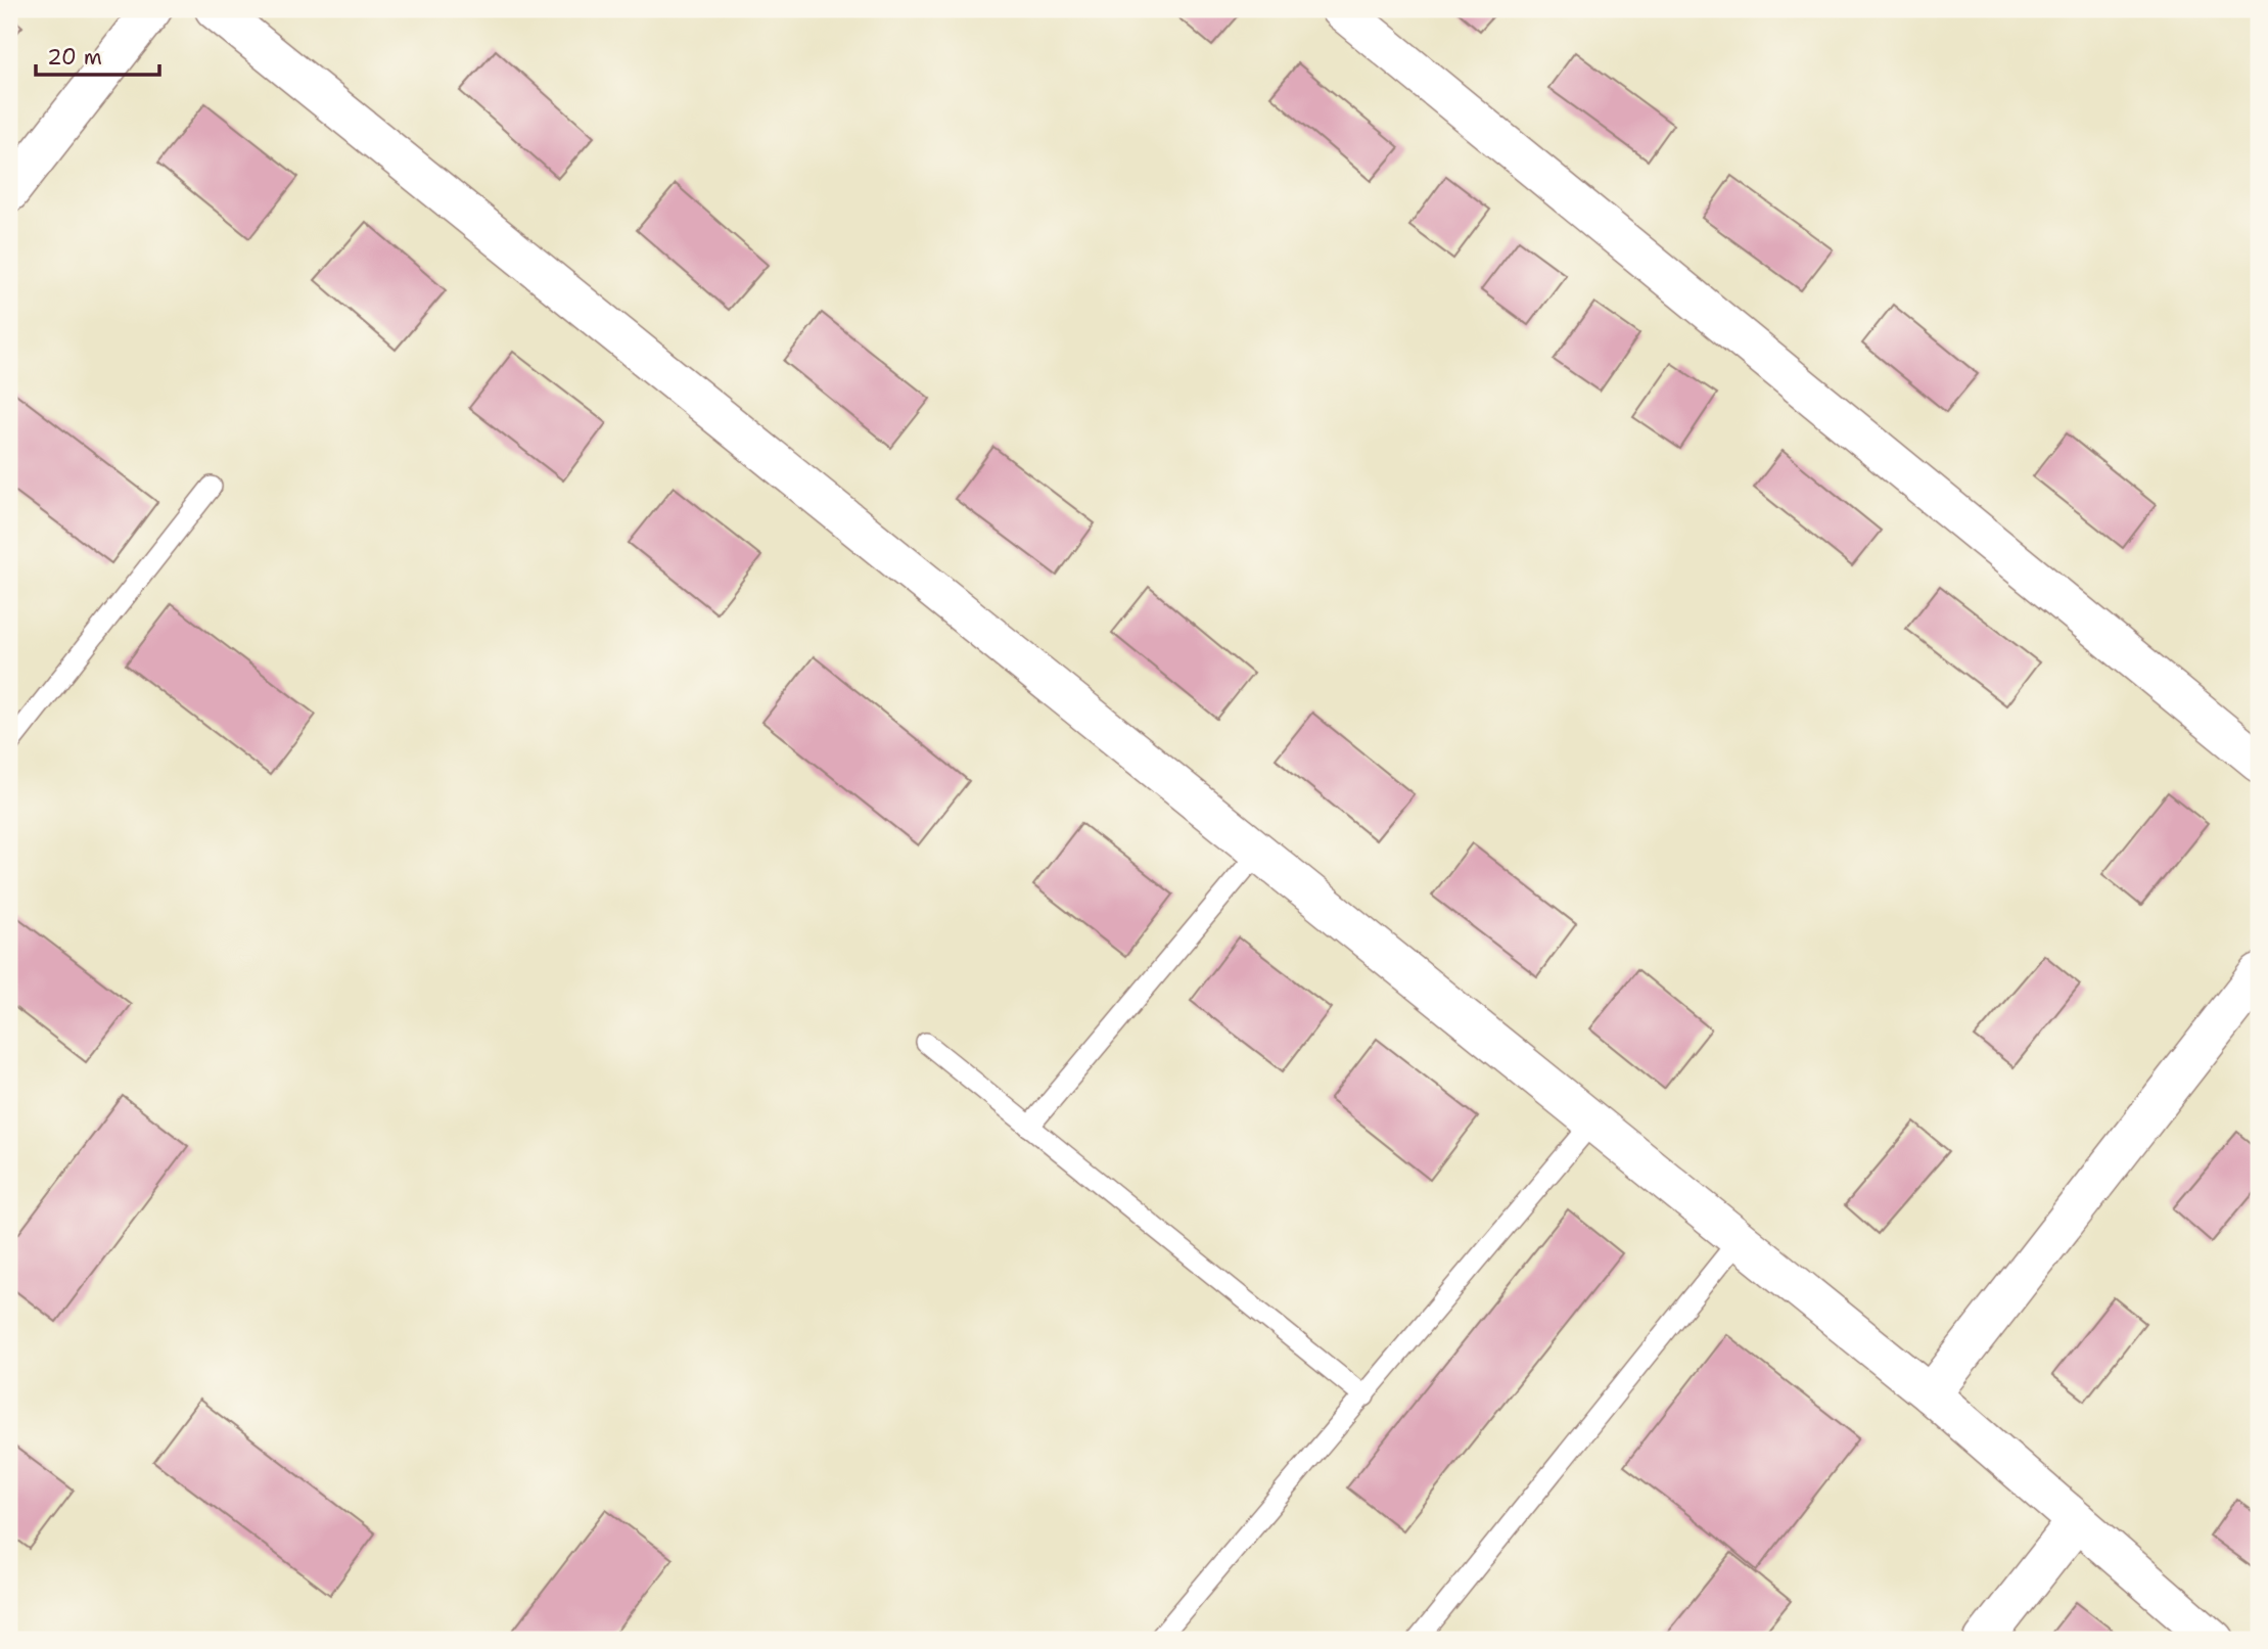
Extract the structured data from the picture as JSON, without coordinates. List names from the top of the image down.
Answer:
{
  "scale_bar": "20 m"
}
